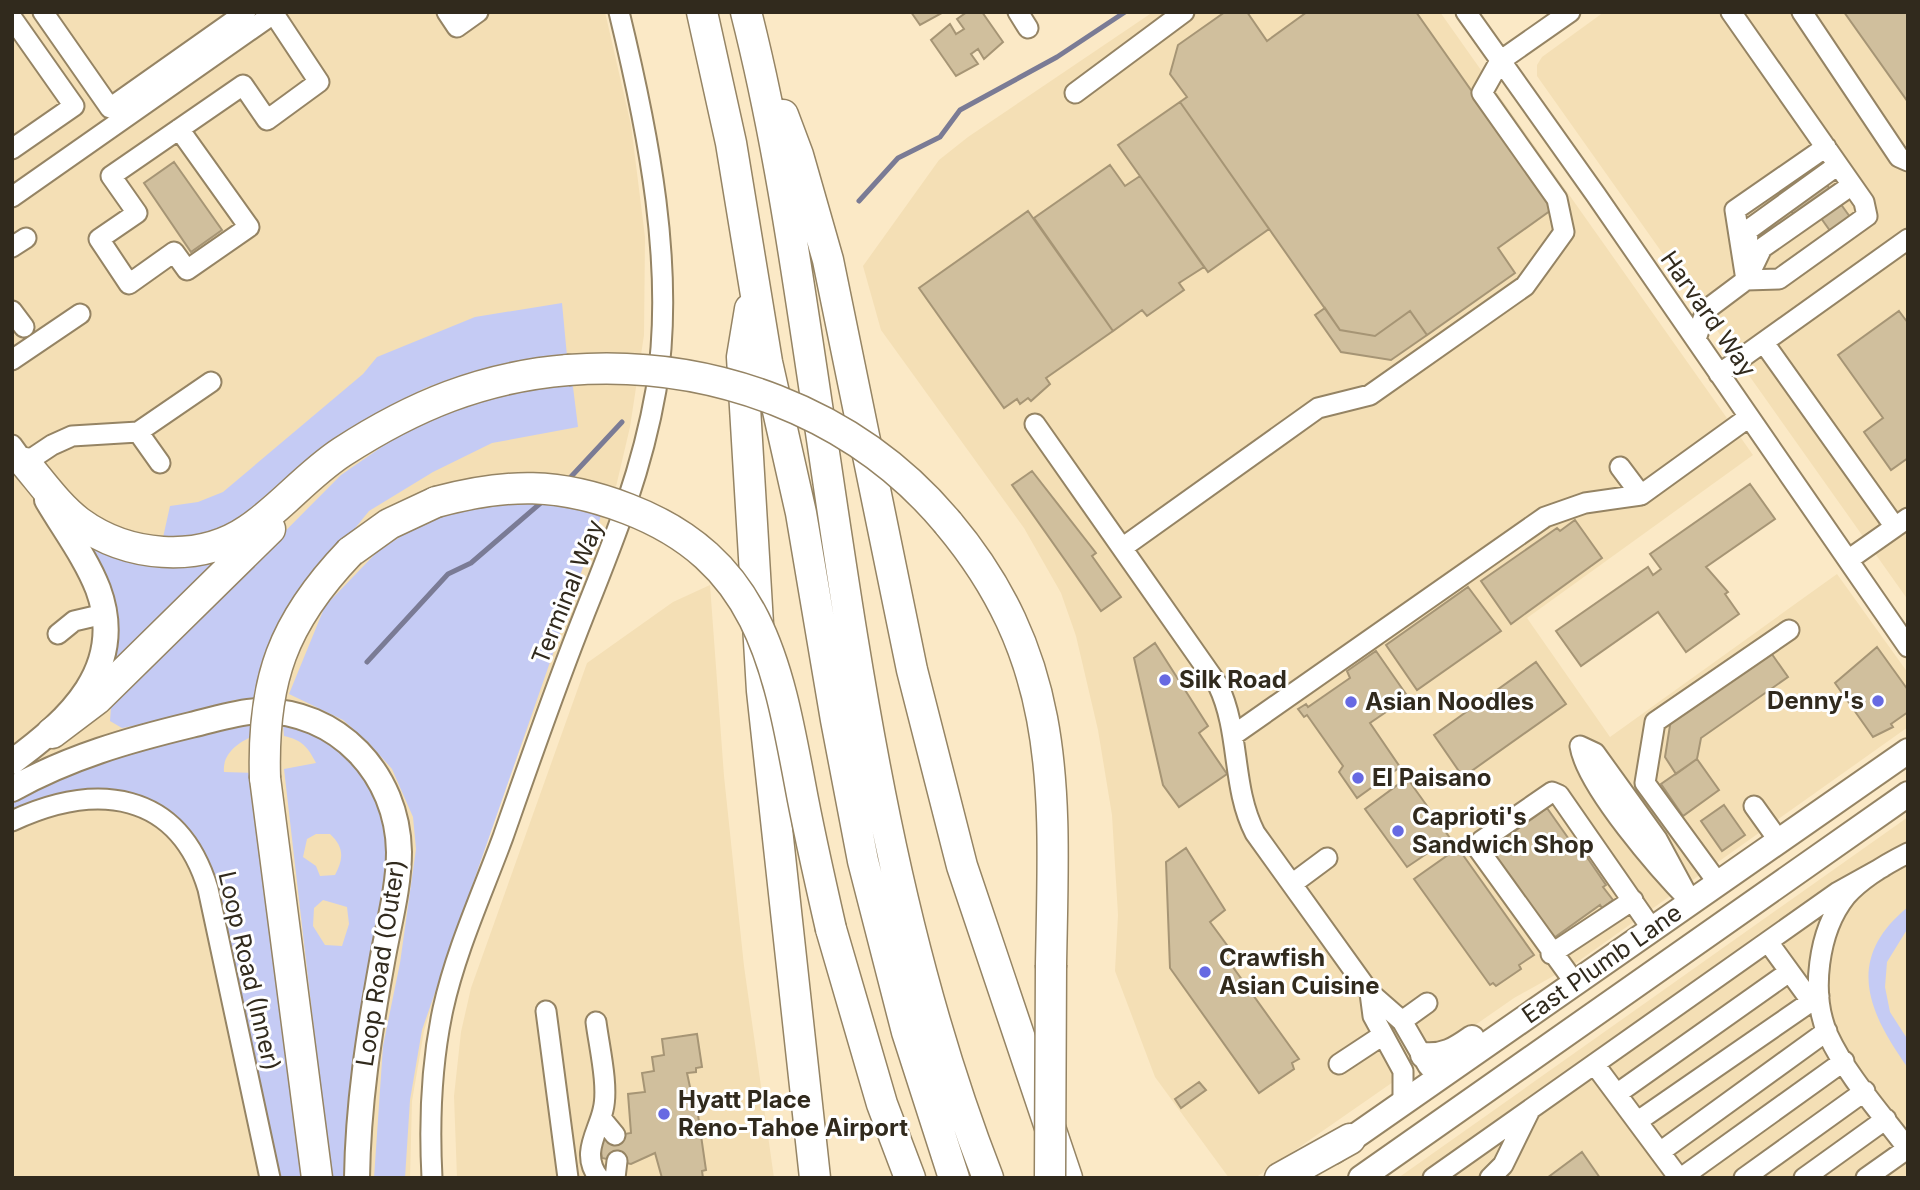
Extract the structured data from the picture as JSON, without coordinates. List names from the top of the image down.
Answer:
{
  "streets": {
    "main road": ["Loop Road (Outer)", "East Plumb Lane"],
    "street": ["Harvard Way", "Terminal Way", "Loop Road (Inner)"]
  },
  "places": [
    "Silk Road",
    "Denny's",
    "Asian Noodles",
    "El Paisano",
    "Caprioti's Sandwich Shop",
    "Crawfish Asian Cuisine",
    "Hyatt Place Reno-Tahoe Airport"
  ]
}
